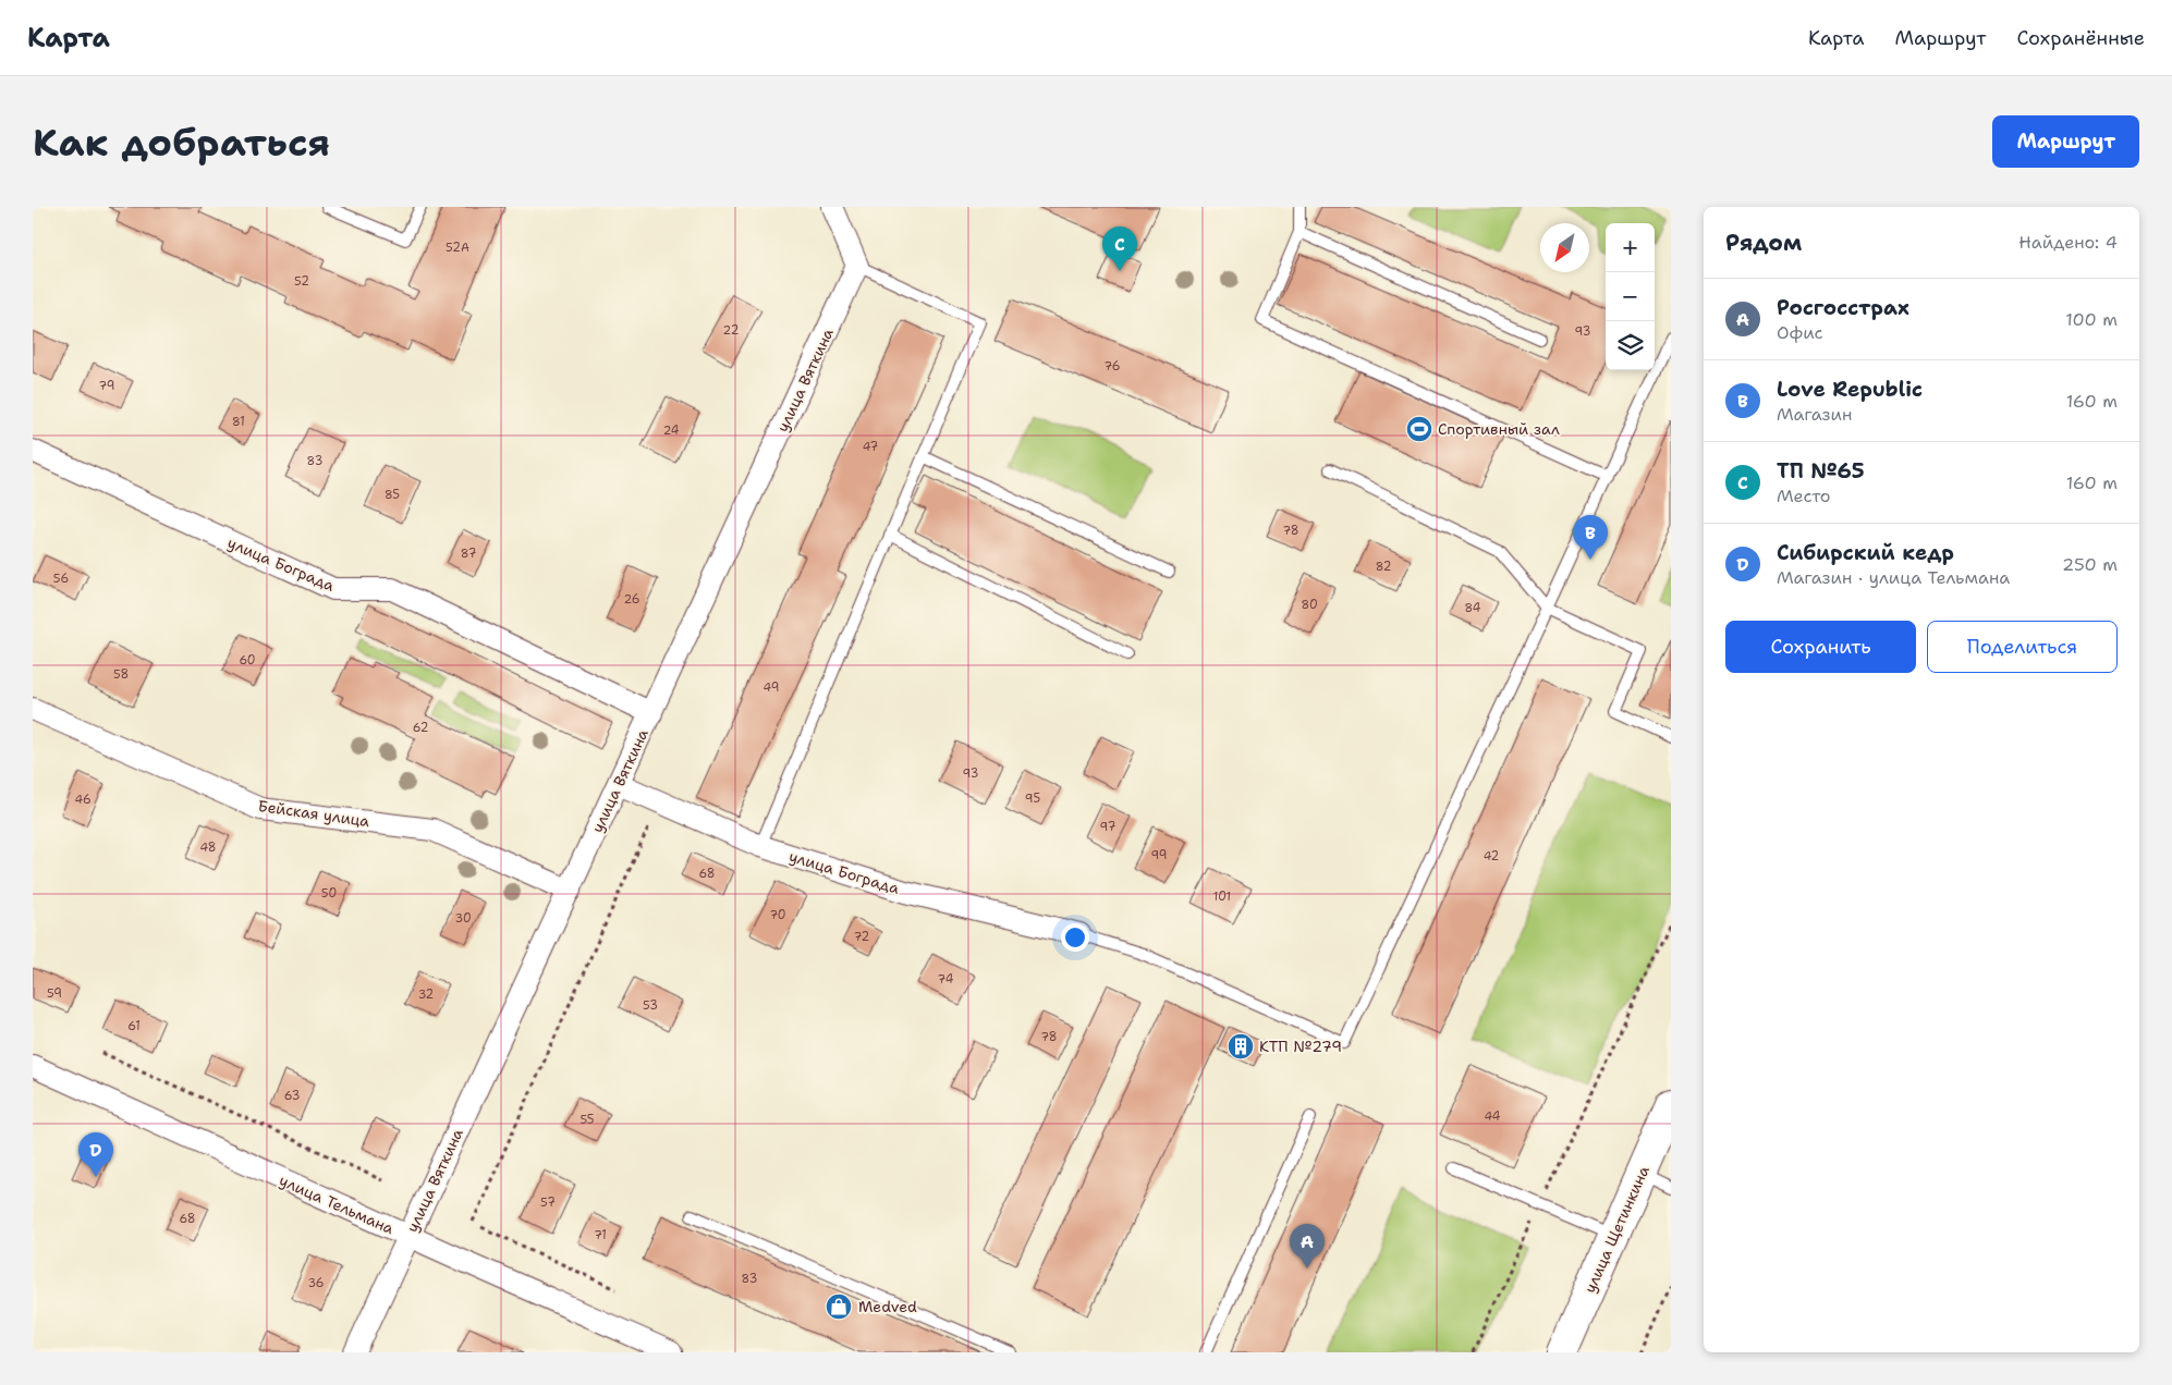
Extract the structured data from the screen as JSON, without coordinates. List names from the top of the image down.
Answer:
{
  "streets": {
    "main road": ["улица Щетинкина"],
    "street": [
      "улица Вяткина",
      "улица Бограда",
      "Бейская улица",
      "улица Тельмана"
    ]
  },
  "crossings": [
    ["улица Вяткина", "улица Бограда"],
    ["улица Вяткина", "Бейская улица"],
    ["улица Вяткина", "улица Тельмана"]
  ],
  "places": {
    "sports": ["Спортивный зал"],
    "building": ["КТП №279"],
    "shop": ["Medved"]
  },
  "house_numbers": [
    "52А",
    "52",
    "22",
    "93",
    "76",
    "79",
    "81",
    "24",
    "47",
    "83",
    "85",
    "78",
    "87",
    "82",
    "56",
    "26",
    "80",
    "84",
    "60",
    "58",
    "49",
    "62",
    "93",
    "95",
    "46",
    "97",
    "48",
    "99",
    "42",
    "68",
    "50",
    "101",
    "70",
    "30",
    "72",
    "74",
    "59",
    "32",
    "53",
    "61",
    "78",
    "63",
    "44",
    "55",
    "57",
    "68",
    "71",
    "83",
    "36"
  ],
  "north": "bottom left",
  "page": {
    "header": "Карта",
    "nav": ["Карта", "Маршрут", "Сохранённые"],
    "buttons": [
      "Маршрут",
      ["Сохранить", "Поделиться"]
    ],
    "title": "Как добраться",
    "heading": ["Рядом", "Найдено: 4"],
    "map_buttons": ["+", "−"],
    "pins": [
      "C",
      "B",
      "D",
      "A"
    ],
    "list": [
      {
        "mark": "A",
        "name": "Росгосстрах",
        "note": "Офис",
        "value": "100 m"
      },
      {
        "mark": "B",
        "name": "Love Republic",
        "note": "Магазин",
        "value": "160 m"
      },
      {
        "mark": "C",
        "name": "ТП №65",
        "note": "Место",
        "value": "160 m"
      },
      {
        "mark": "D",
        "name": "Сибирский кедр",
        "note": "Магазин · улица Тельмана",
        "value": "250 m"
      }
    ]
  }
}
